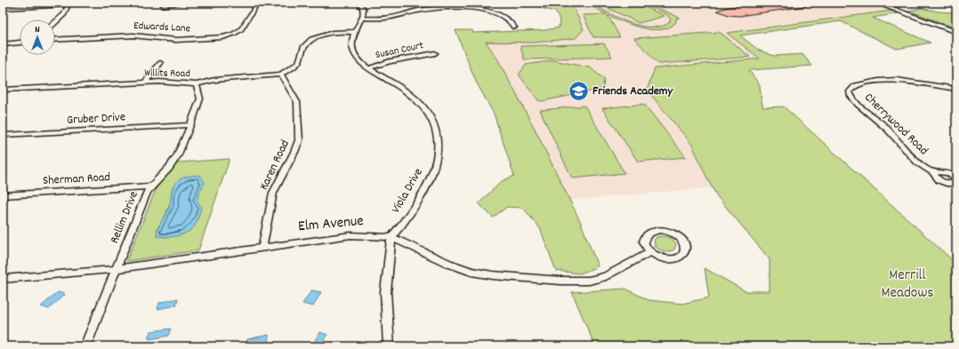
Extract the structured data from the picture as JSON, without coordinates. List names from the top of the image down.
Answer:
{
  "streets": {
    "street": [
      "Edwards Lane",
      "Susan Court",
      "Willits Road",
      "Gruber Drive",
      "Cherrywood Road",
      "Karen Road",
      "Sherman Road",
      "Viola Drive",
      "Rellim Drive",
      "Elm Avenue"
    ]
  },
  "crossings": [
    ["Susan Court", "Viola Drive"],
    ["Willits Road", "Karen Road"],
    ["Willits Road", "Viola Drive"],
    ["Willits Road", "Rellim Drive"],
    ["Gruber Drive", "Rellim Drive"],
    ["Karen Road", "Elm Avenue"],
    ["Sherman Road", "Rellim Drive"],
    ["Viola Drive", "Elm Avenue"],
    ["Rellim Drive", "Elm Avenue"]
  ],
  "parks": ["Merrill Meadows"],
  "places": {
    "school or university": ["Friends Academy"]
  },
  "north": "top"
}
